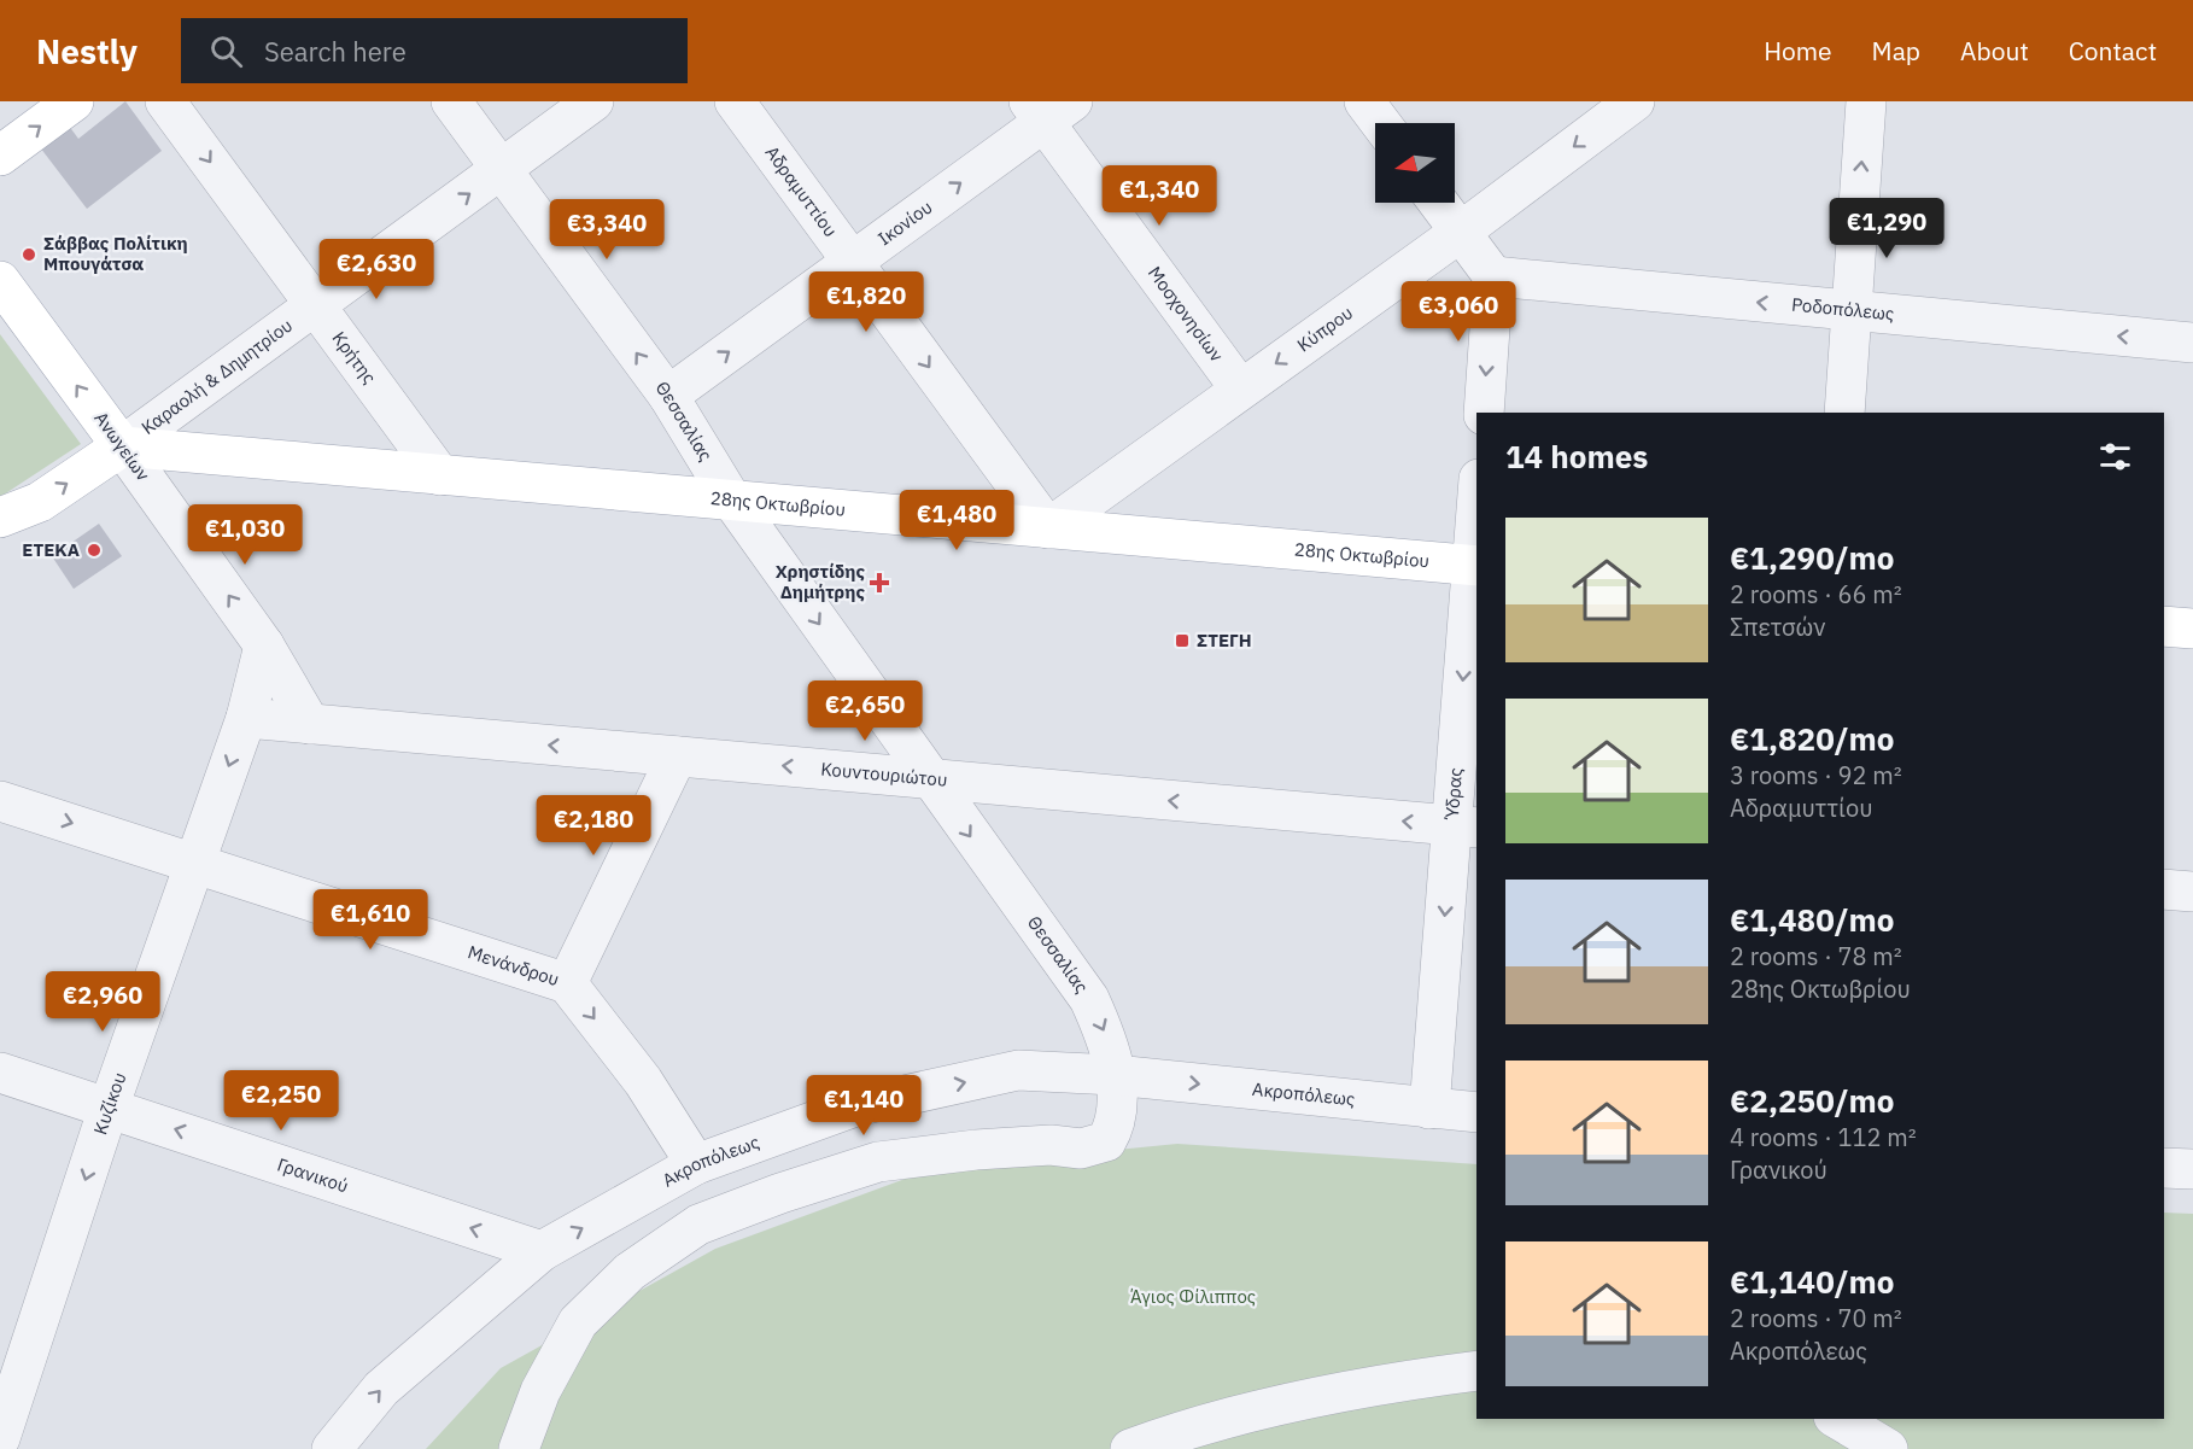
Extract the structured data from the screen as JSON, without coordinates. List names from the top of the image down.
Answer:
{
  "streets": {
    "main road": ["Ανωγείων", "28ης Οκτωβρίου"],
    "street": [
      "Αδραμυττίου",
      "Ικονίου",
      "Ροδοπόλεως",
      "Μοσχονησίων",
      "Κύπρου",
      "Κρήτης",
      "Καραολή & Δημητρίου",
      "Θεσσαλίας",
      "Κουντουριώτου",
      "Ύδρας",
      "Μενάνδρου",
      "Ακροπόλεως",
      "Κυζίκου",
      "Γρανικού"
    ]
  },
  "crossings": [
    ["Αδραμυττίου", "Ικονίου"],
    ["Αδραμυττίου", "Κύπρου"],
    ["Αδραμυττίου", "28ης Οκτωβρίου"],
    ["Ικονίου", "Μοσχονησίων"],
    ["Ικονίου", "Θεσσαλίας"],
    ["Μοσχονησίων", "Κύπρου"],
    ["Κύπρου", "28ης Οκτωβρίου"],
    ["Κρήτης", "Καραολή & Δημητρίου"],
    ["Κρήτης", "28ης Οκτωβρίου"],
    ["Καραολή & Δημητρίου", "Θεσσαλίας"],
    ["Καραολή & Δημητρίου", "Ανωγείων"],
    ["Καραολή & Δημητρίου", "28ης Οκτωβρίου"],
    ["Θεσσαλίας", "28ης Οκτωβρίου"],
    ["Θεσσαλίας", "Κουντουριώτου"],
    ["Θεσσαλίας", "Ακροπόλεως"],
    ["Ανωγείων", "28ης Οκτωβρίου"],
    ["Ανωγείων", "Κουντουριώτου"],
    ["Ανωγείων", "Κυζίκου"],
    ["28ης Οκτωβρίου", "Ύδρας"],
    ["Κουντουριώτου", "Ύδρας"],
    ["Κουντουριώτου", "Κυζίκου"],
    ["Ύδρας", "Ακροπόλεως"],
    ["Μενάνδρου", "Ακροπόλεως"],
    ["Μενάνδρου", "Κυζίκου"],
    ["Ακροπόλεως", "Γρανικού"],
    ["Κυζίκου", "Γρανικού"]
  ],
  "one_way": [
    "Αδραμυττίου",
    "Ικονίου",
    "Ροδοπόλεως",
    "Κύπρου",
    "Κρήτης",
    "Καραολή & Δημητρίου",
    "Ανωγείων",
    "Κουντουριώτου",
    "Ύδρας",
    "Μενάνδρου",
    "Ακροπόλεως",
    "Κυζίκου",
    "Γρανικού"
  ],
  "parks": ["Άγιος Φίλιππος"],
  "places": {
    "other": ["Σάββας Πολίτικη Μπουγάτσα", "ΕΤΕΚΑ"],
    "health": ["Χρηστίδης Δημήτρης"],
    "transit": ["ΣΤΕΓΗ"]
  },
  "north": "left",
  "page": {
    "header": "Nestly",
    "search": "Search here",
    "nav": [
      "Home",
      "Map",
      "About",
      "Contact"
    ],
    "price": [
      "€1,340",
      "€1,290",
      "€3,340",
      "€2,630",
      "€1,820",
      "€3,060",
      "€1,480",
      "€1,030",
      "€2,650",
      "€2,180",
      "€1,610",
      "€2,960",
      "€2,250",
      "€1,140"
    ],
    "heading": "14 homes",
    "list": [
      {
        "name": "€1,290/mo",
        "note": "2 rooms · 66 m² · Σπετσών"
      },
      {
        "name": "€1,820/mo",
        "note": "3 rooms · 92 m² · Αδραμυττίου"
      },
      {
        "name": "€1,480/mo",
        "note": "2 rooms · 78 m² · 28ης Οκτωβρίου"
      },
      {
        "name": "€2,250/mo",
        "note": "4 rooms · 112 m² · Γρανικού"
      },
      {
        "name": "€1,140/mo",
        "note": "2 rooms · 70 m² · Ακροπόλεως"
      }
    ]
  }
}
